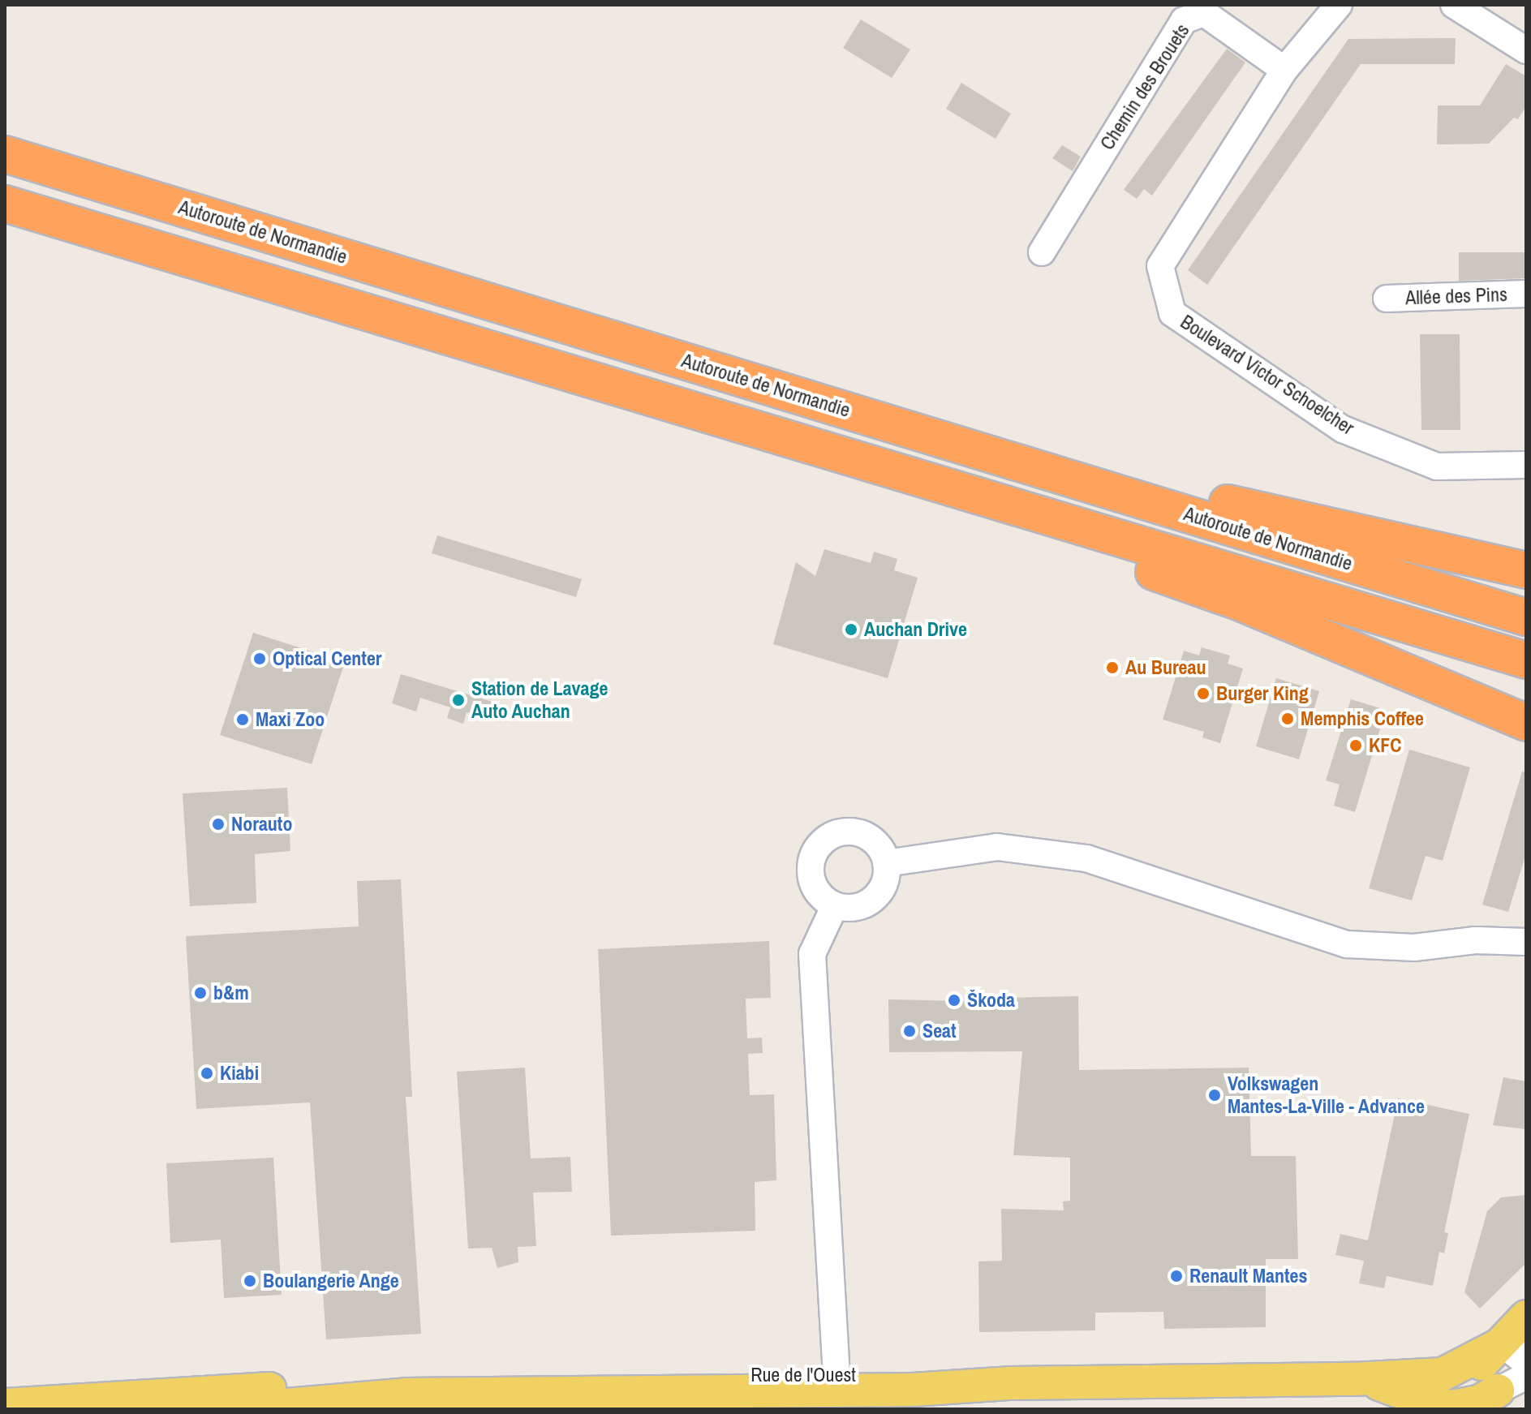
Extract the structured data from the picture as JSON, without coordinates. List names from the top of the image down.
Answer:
{
  "streets": {
    "highway": ["Autoroute de Normandie"],
    "main road": ["Rue de l'Ouest"],
    "street": ["Chemin des Brouets", "Allée des Pins", "Boulevard Victor Schoelcher"]
  },
  "crossings": [
    ["Chemin des Brouets", "Boulevard Victor Schoelcher"]
  ],
  "places": [
    "Auchan Drive",
    "Optical Center",
    "Au Bureau",
    "Burger King",
    "Station de Lavage Auto Auchan",
    "Memphis Coffee",
    "Maxi Zoo",
    "KFC",
    "Norauto",
    "b&m",
    "Škoda",
    "Seat",
    "Kiabi",
    "Volkswagen Mantes-La-Ville - Advance",
    "Renault Mantes",
    "Boulangerie Ange"
  ]
}
